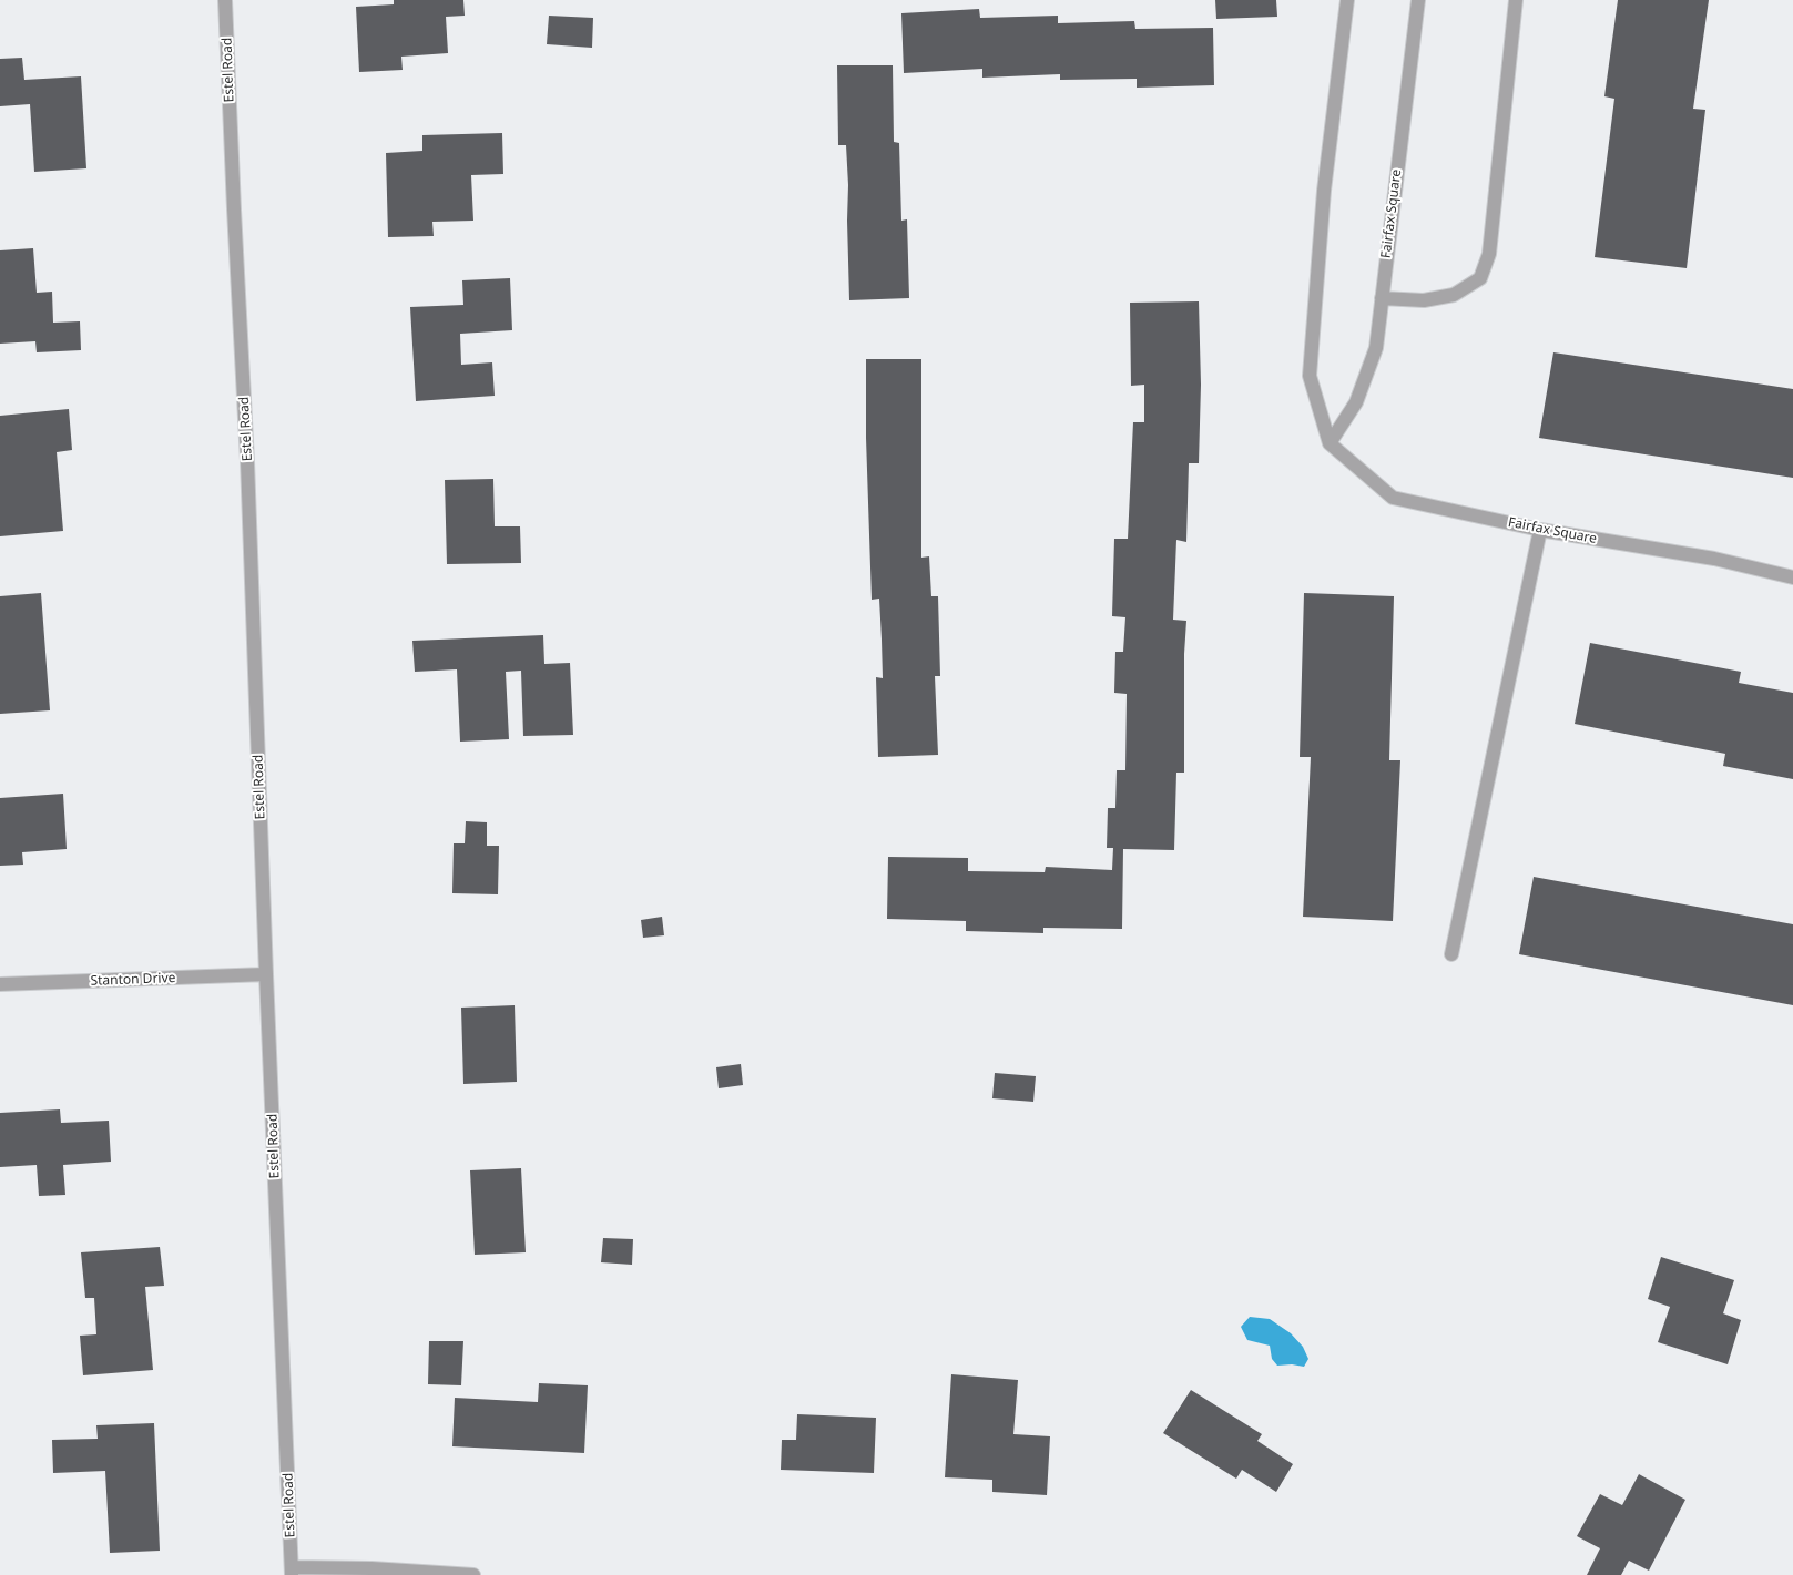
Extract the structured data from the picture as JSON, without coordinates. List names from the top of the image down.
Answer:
{
  "streets": {
    "street": ["Estel Road", "Fairfax Square", "Stanton Drive"]
  },
  "crossings": [
    ["Estel Road", "Stanton Drive"]
  ]
}
